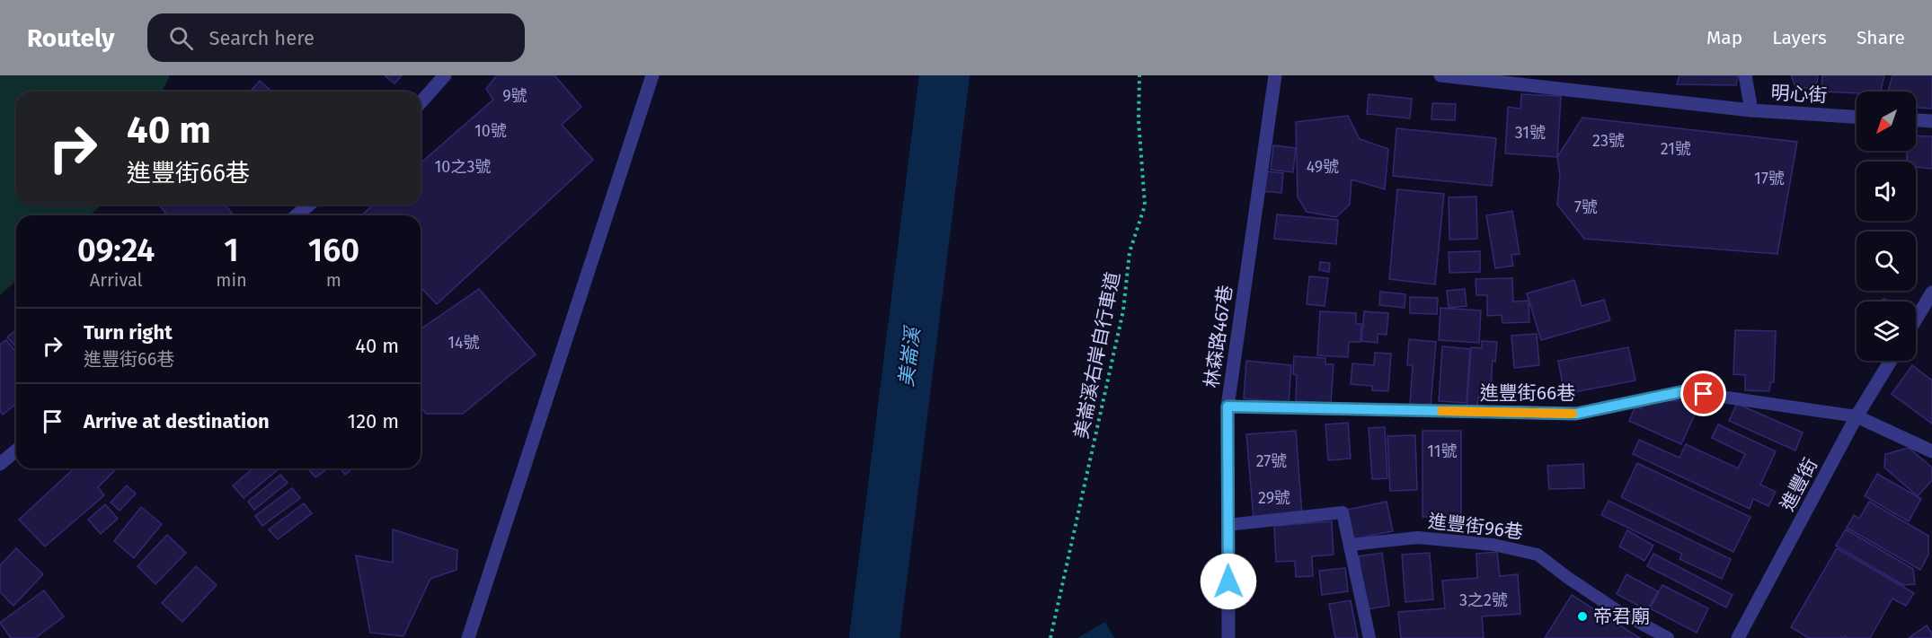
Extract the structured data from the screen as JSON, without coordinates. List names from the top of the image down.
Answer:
{
  "streets": {
    "street": ["明心街", "林森路467巷", "進豐街"],
    "lane": ["進豐街66巷", "進豐街96巷"],
    "path": ["美崙溪右岸自行車道"]
  },
  "crossings": [
    ["林森路467巷", "進豐街66巷"],
    ["進豐街66巷", "進豐街"]
  ],
  "water": ["美崙溪"],
  "places": ["帝君廟"],
  "house_numbers": [
    "9號",
    "10號",
    "31號",
    "23號",
    "21號",
    "10之3號",
    "49號",
    "17號",
    "7號",
    "14號",
    "11號",
    "27號",
    "29號",
    "3之2號"
  ],
  "north": "bottom left",
  "page": {
    "header": "Routely",
    "search": "Search here",
    "nav": ["Map", "Layers", "Share"],
    "turn": ["40 m", "進豐街66巷"],
    "eta": [
      "09:24",
      "Arrival",
      "1",
      "min",
      "160",
      "m"
    ],
    "list": [
      {
        "name": "Turn right",
        "note": "進豐街66巷",
        "value": "40 m"
      },
      {
        "name": "Arrive at destination",
        "value": "120 m"
      }
    ]
  }
}
